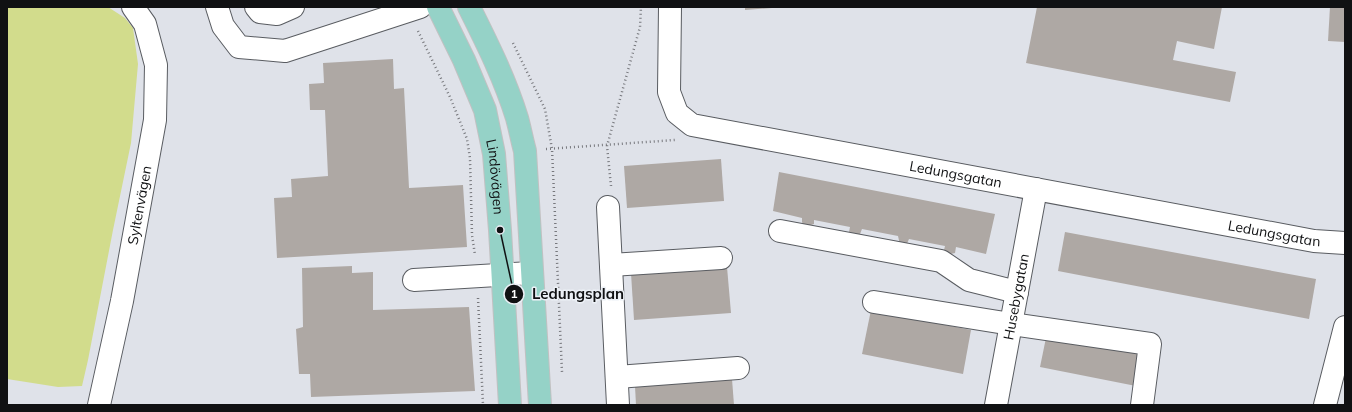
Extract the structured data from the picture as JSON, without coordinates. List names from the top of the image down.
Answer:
{
  "streets": {
    "main road": ["Lindövägen"],
    "street": ["Ledungsgatan", "Syltenvägen", "Husebygatan"]
  },
  "crossings": [
    ["Ledungsgatan", "Husebygatan"]
  ],
  "places": ["Ledungsplan"]
}
